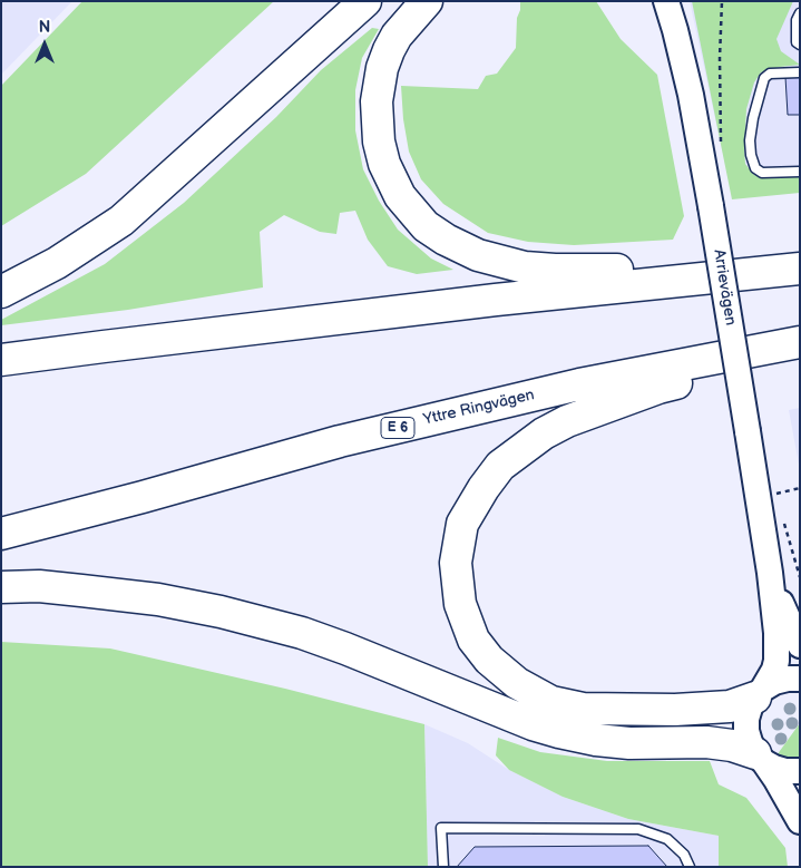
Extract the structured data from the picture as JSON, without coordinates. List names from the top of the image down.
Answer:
{
  "streets": {
    "highway": ["Yttre Ringvägen", "E 6"],
    "main road": ["Arrievägen"]
  },
  "north": "top"
}
